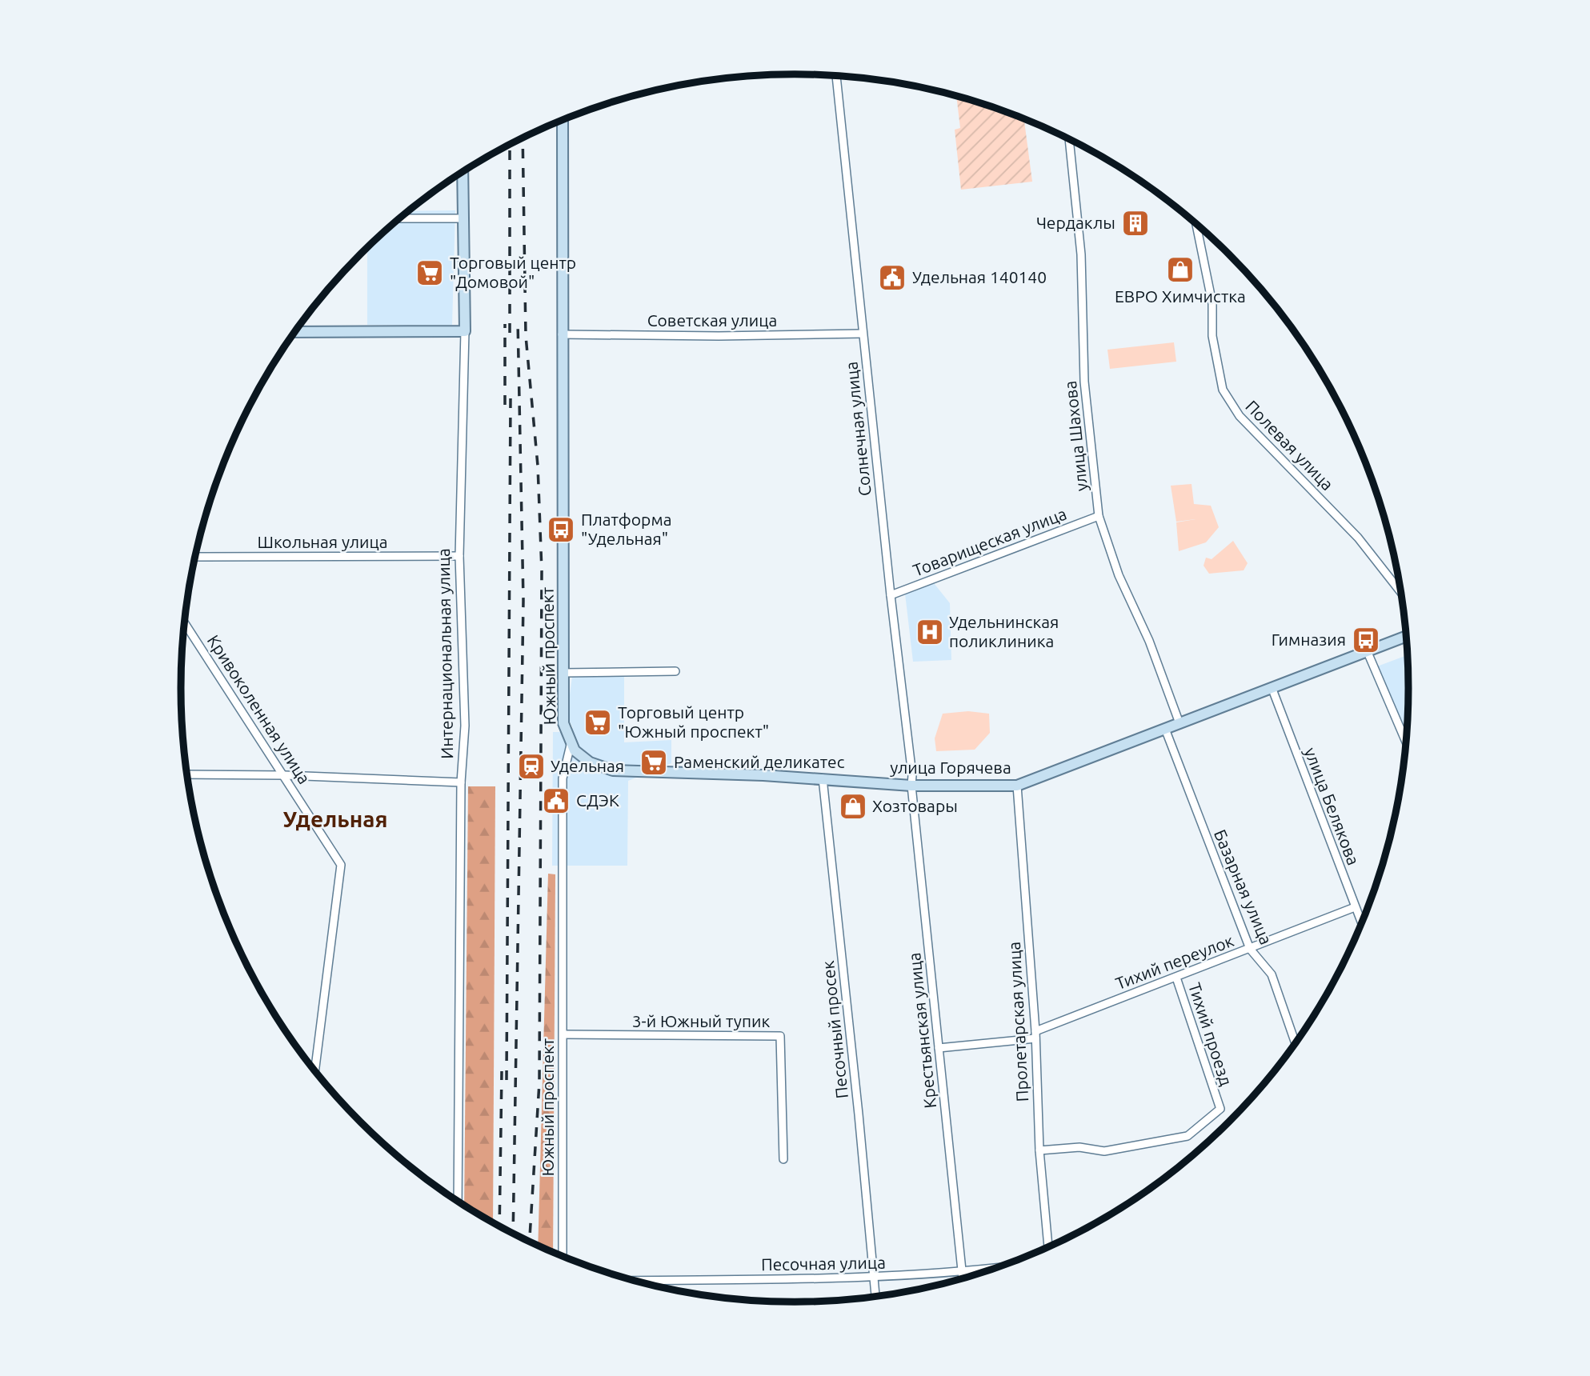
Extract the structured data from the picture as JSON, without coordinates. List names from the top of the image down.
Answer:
{
  "streets": {
    "main road": ["Интернациональная улица", "Южный проспект", "улица Горячева"],
    "street": [
      "Советская улица",
      "Солнечная улица",
      "улица Шахова",
      "Полевая улица",
      "Школьная улица",
      "Товарищеская улица",
      "Кривоколенная улица",
      "улица Белякова",
      "Базарная улица",
      "Тихий переулок",
      "3-й Южный тупик",
      "Пролетарская улица",
      "Песочный просек",
      "Крестьянская улица",
      "Тихий проезд",
      "Песочная улица"
    ]
  },
  "crossings": [
    ["Советская улица", "Солнечная улица"],
    ["Советская улица", "Южный проспект"],
    ["Солнечная улица", "Товарищеская улица"],
    ["Солнечная улица", "улица Горячева"],
    ["Солнечная улица", "Крестьянская улица"],
    ["улица Шахова", "Товарищеская улица"],
    ["улица Шахова", "улица Горячева"],
    ["Школьная улица", "Интернациональная улица"],
    ["Южный проспект", "улица Горячева"],
    ["Южный проспект", "3-й Южный тупик"],
    ["улица Горячева", "улица Белякова"],
    ["улица Горячева", "Базарная улица"],
    ["улица Горячева", "Пролетарская улица"],
    ["улица Горячева", "Песочный просек"],
    ["улица Горячева", "Крестьянская улица"],
    ["улица Белякова", "Тихий переулок"],
    ["Базарная улица", "Тихий переулок"],
    ["Тихий переулок", "Пролетарская улица"],
    ["Тихий переулок", "Крестьянская улица"],
    ["Тихий переулок", "Тихий проезд"],
    ["Пролетарская улица", "Тихий проезд"],
    ["Песочный просек", "Песочная улица"],
    ["Крестьянская улица", "Песочная улица"]
  ],
  "districts": ["Удельная"],
  "places": {
    "building": ["Чердаклы"],
    "shop": ["ЕВРО Химчистка", "Хозтовары"],
    "supermarket": ["Торговый центр \"Домовой\"", "Торговый центр \"Южный проспект\"", "Раменский деликатес"],
    "public building": ["Удельная 140140", "СДЭК"],
    "bus stop": ["Платформа \"Удельная\"", "Гимназия"],
    "hospital": ["Удельнинская поликлиника"],
    "station": ["Удельная"]
  }
}
